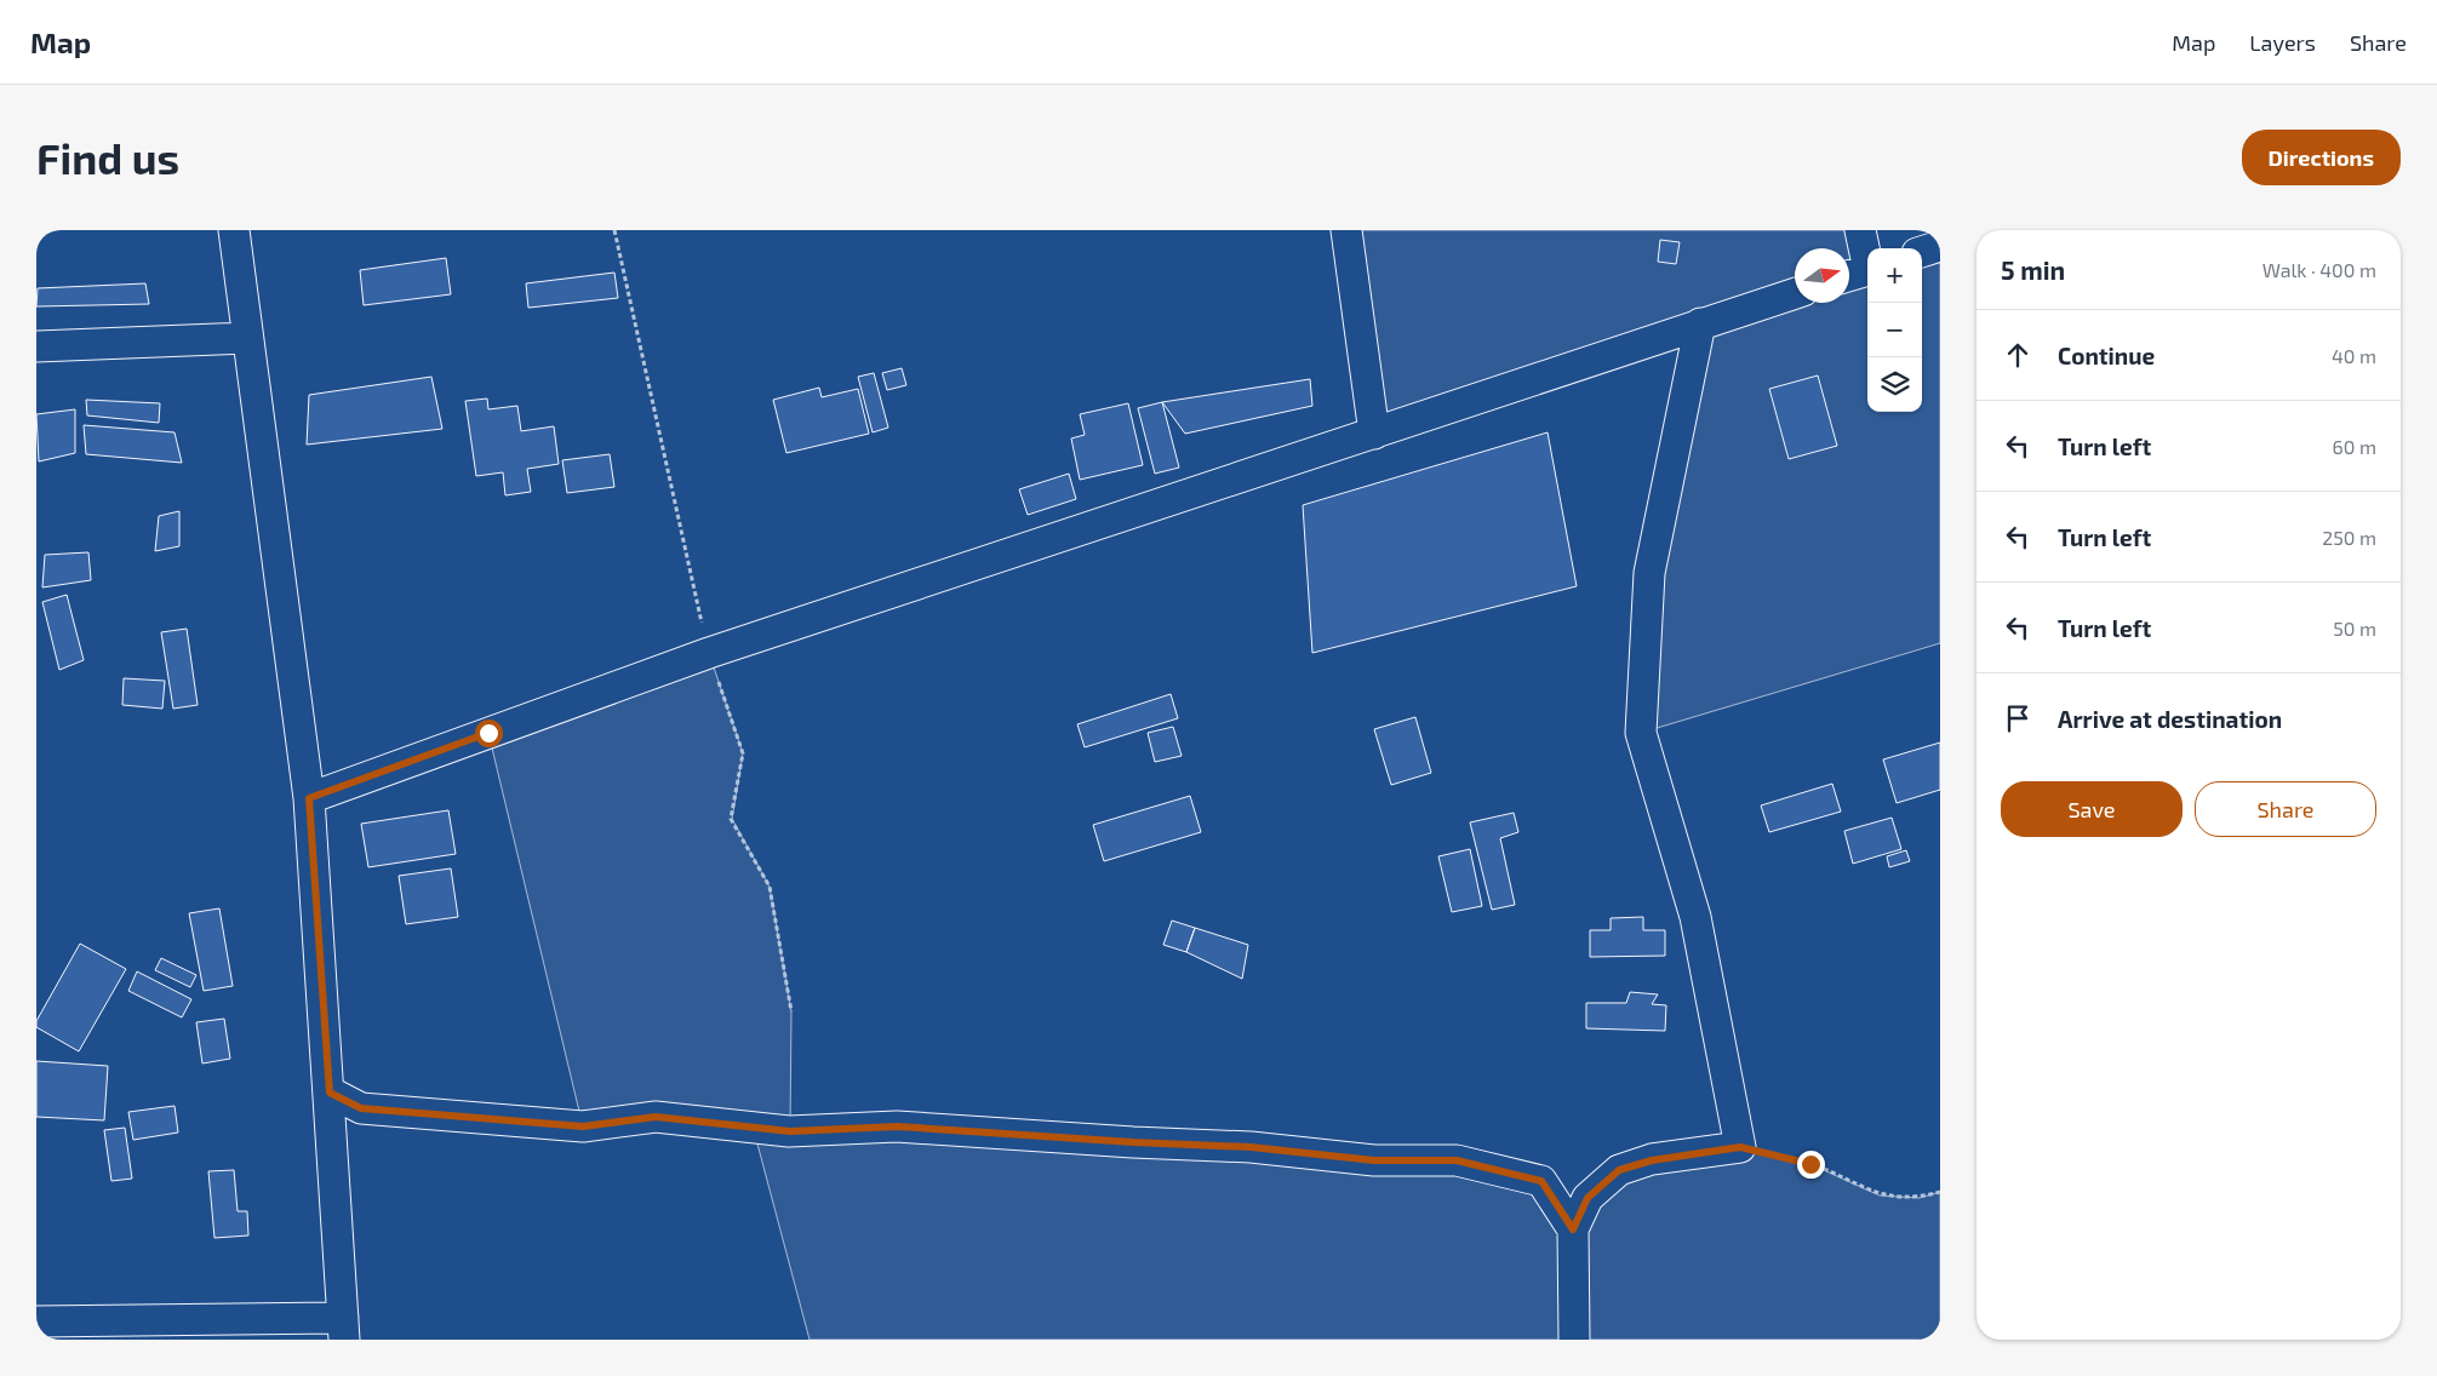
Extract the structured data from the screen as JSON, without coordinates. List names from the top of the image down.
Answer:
{
  "north": "right",
  "page": {
    "header": "Map",
    "nav": ["Map", "Layers", "Share"],
    "buttons": [
      "Directions",
      ["Save", "Share"]
    ],
    "title": "Find us",
    "heading": ["5 min", "Walk · 400 m"],
    "map_buttons": ["+", "−"],
    "list": [
      ["Continue", "40 m"],
      ["Turn left", "60 m"],
      ["Turn left", "250 m"],
      ["Turn left", "50 m"],
      "Arrive at destination"
    ]
  }
}
